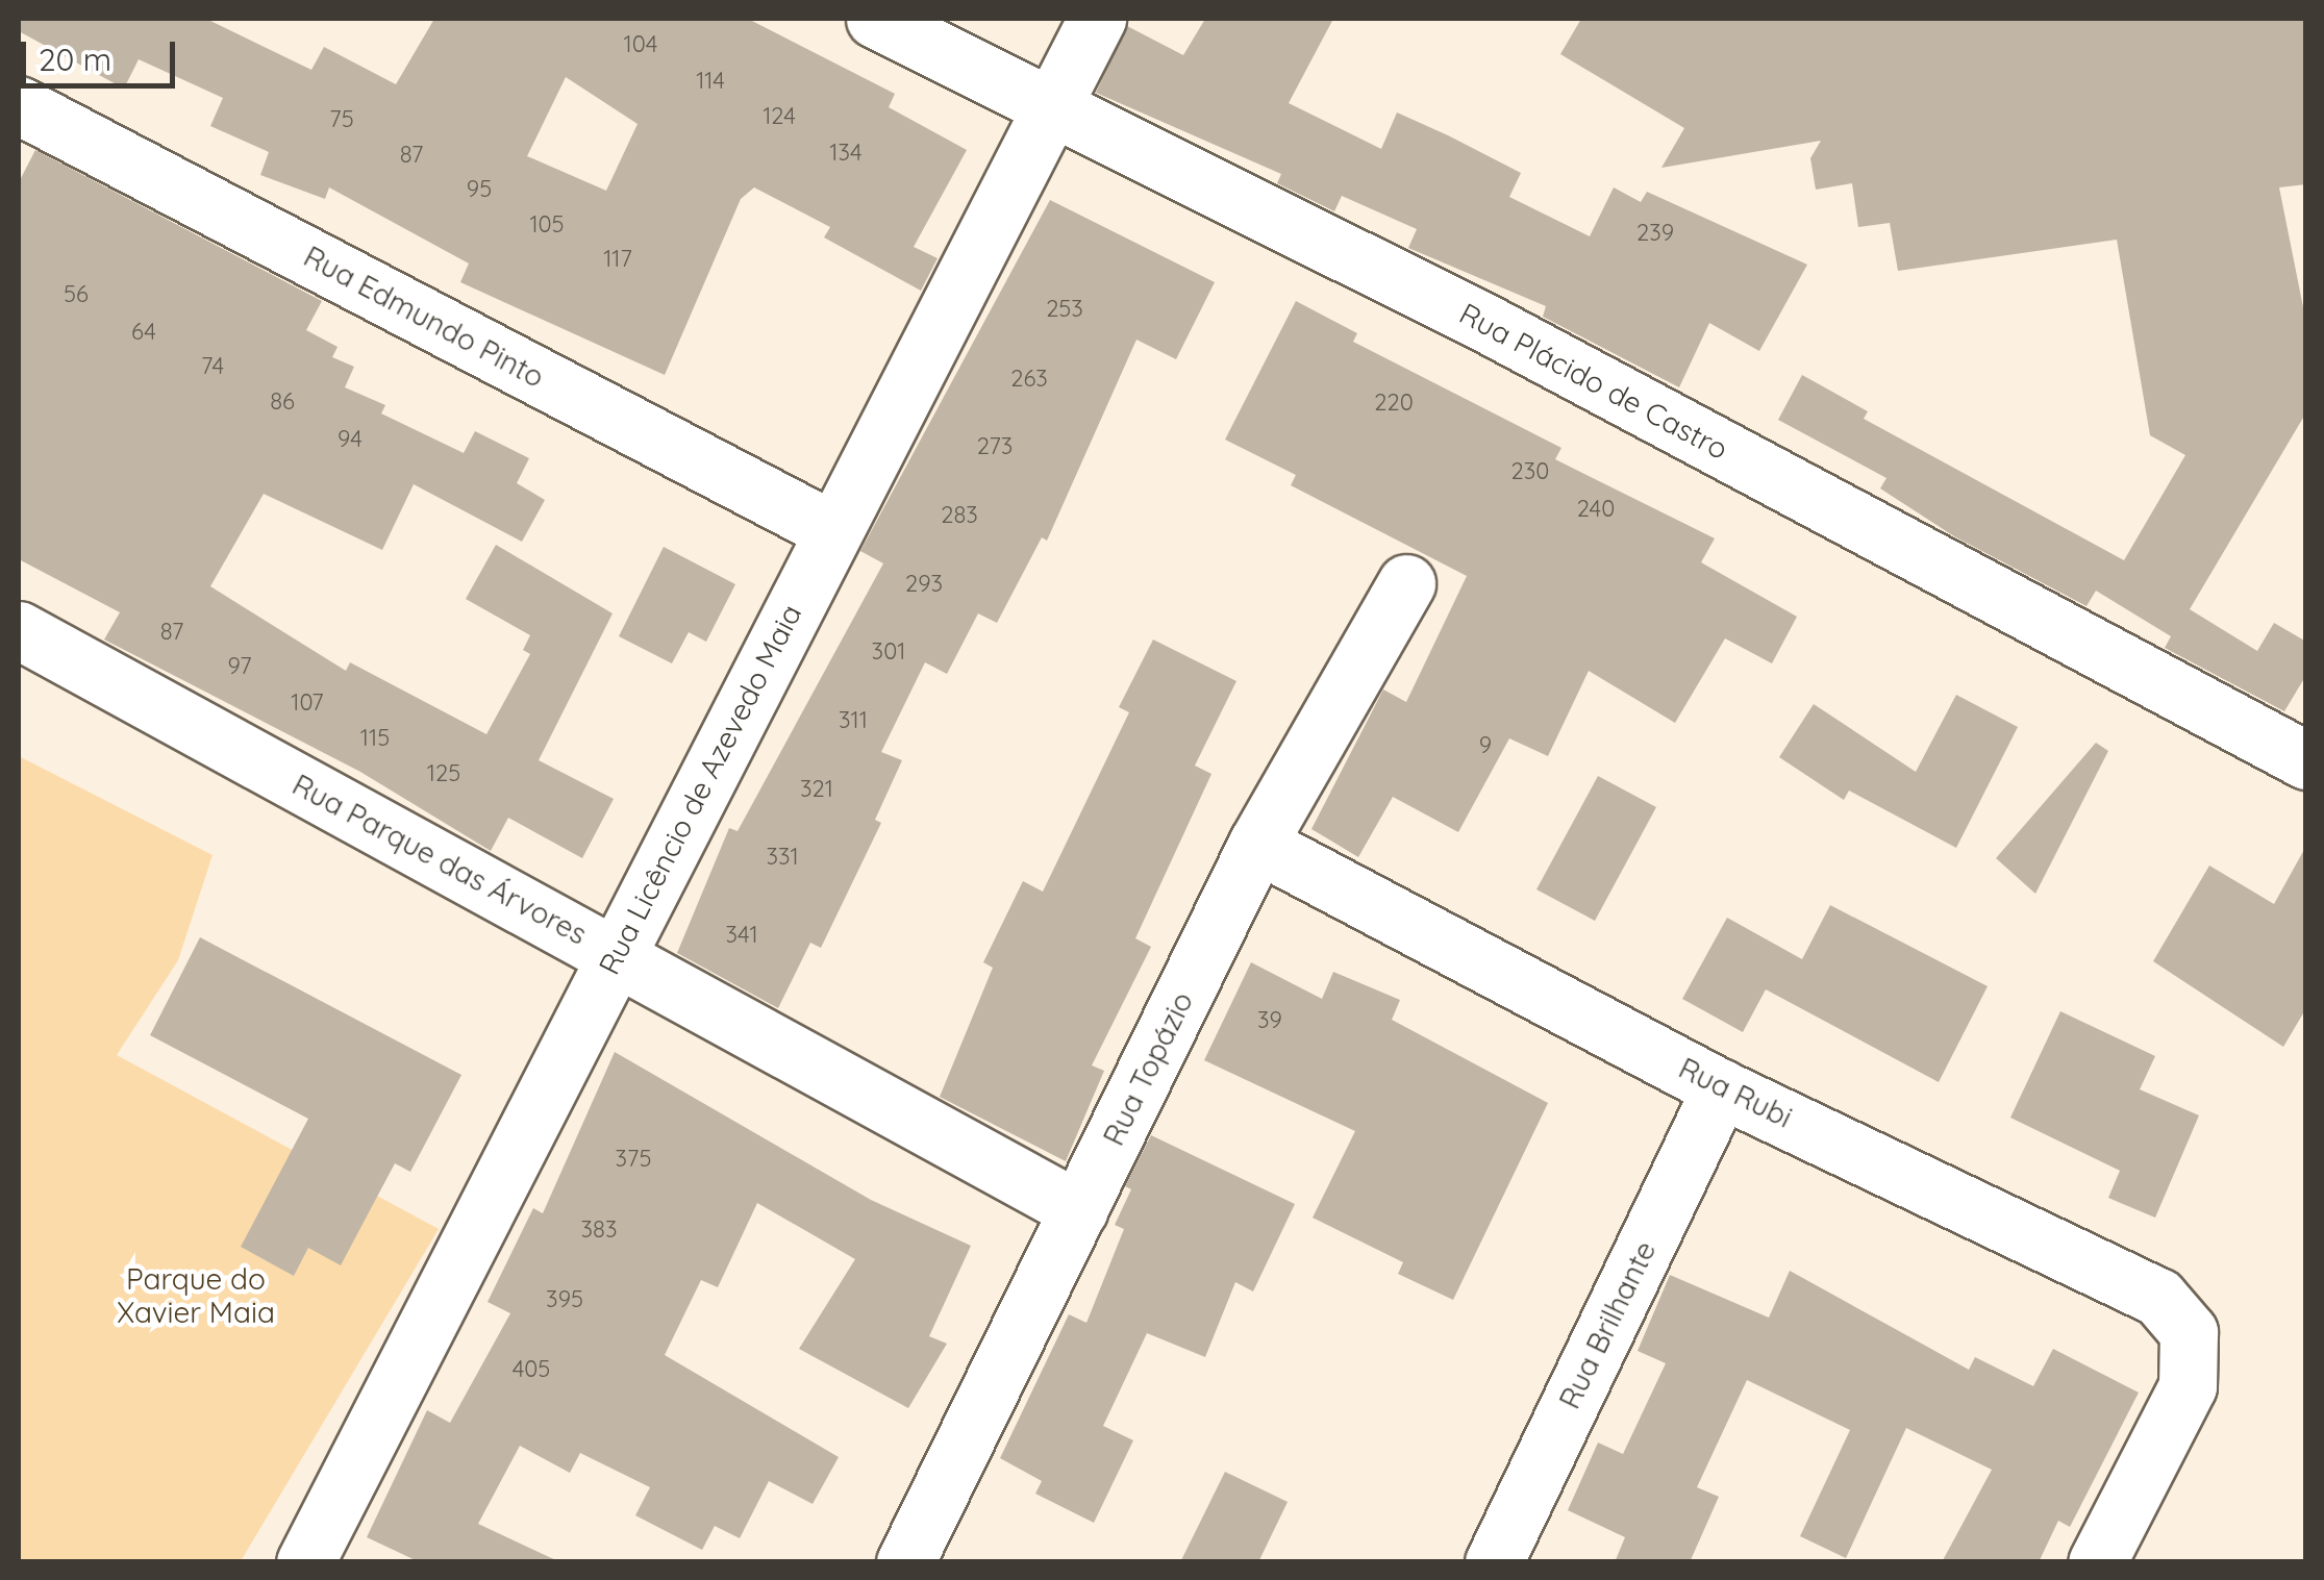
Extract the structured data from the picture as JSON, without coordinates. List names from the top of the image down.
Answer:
{
  "streets": {
    "street": [
      "Rua Edmundo Pinto",
      "Rua Plácido de Castro",
      "Rua Licêncio de Azevedo Maia",
      "Rua Parque das Árvores",
      "Rua Topázio",
      "Rua Rubi",
      "Rua Brilhante"
    ]
  },
  "crossings": [
    ["Rua Edmundo Pinto", "Rua Licêncio de Azevedo Maia"],
    ["Rua Plácido de Castro", "Rua Licêncio de Azevedo Maia"],
    ["Rua Licêncio de Azevedo Maia", "Rua Parque das Árvores"],
    ["Rua Parque das Árvores", "Rua Topázio"],
    ["Rua Topázio", "Rua Rubi"],
    ["Rua Rubi", "Rua Brilhante"]
  ],
  "parks": ["Parque do Xavier Maia"],
  "house_numbers": [
    "104",
    "114",
    "124",
    "75",
    "134",
    "87",
    "95",
    "105",
    "239",
    "117",
    "56",
    "253",
    "64",
    "74",
    "263",
    "86",
    "220",
    "94",
    "273",
    "230",
    "240",
    "283",
    "293",
    "87",
    "301",
    "97",
    "107",
    "311",
    "115",
    "9",
    "125",
    "321",
    "331",
    "341",
    "39",
    "375",
    "383",
    "395",
    "405"
  ],
  "scale_bar": "20 m"
}
